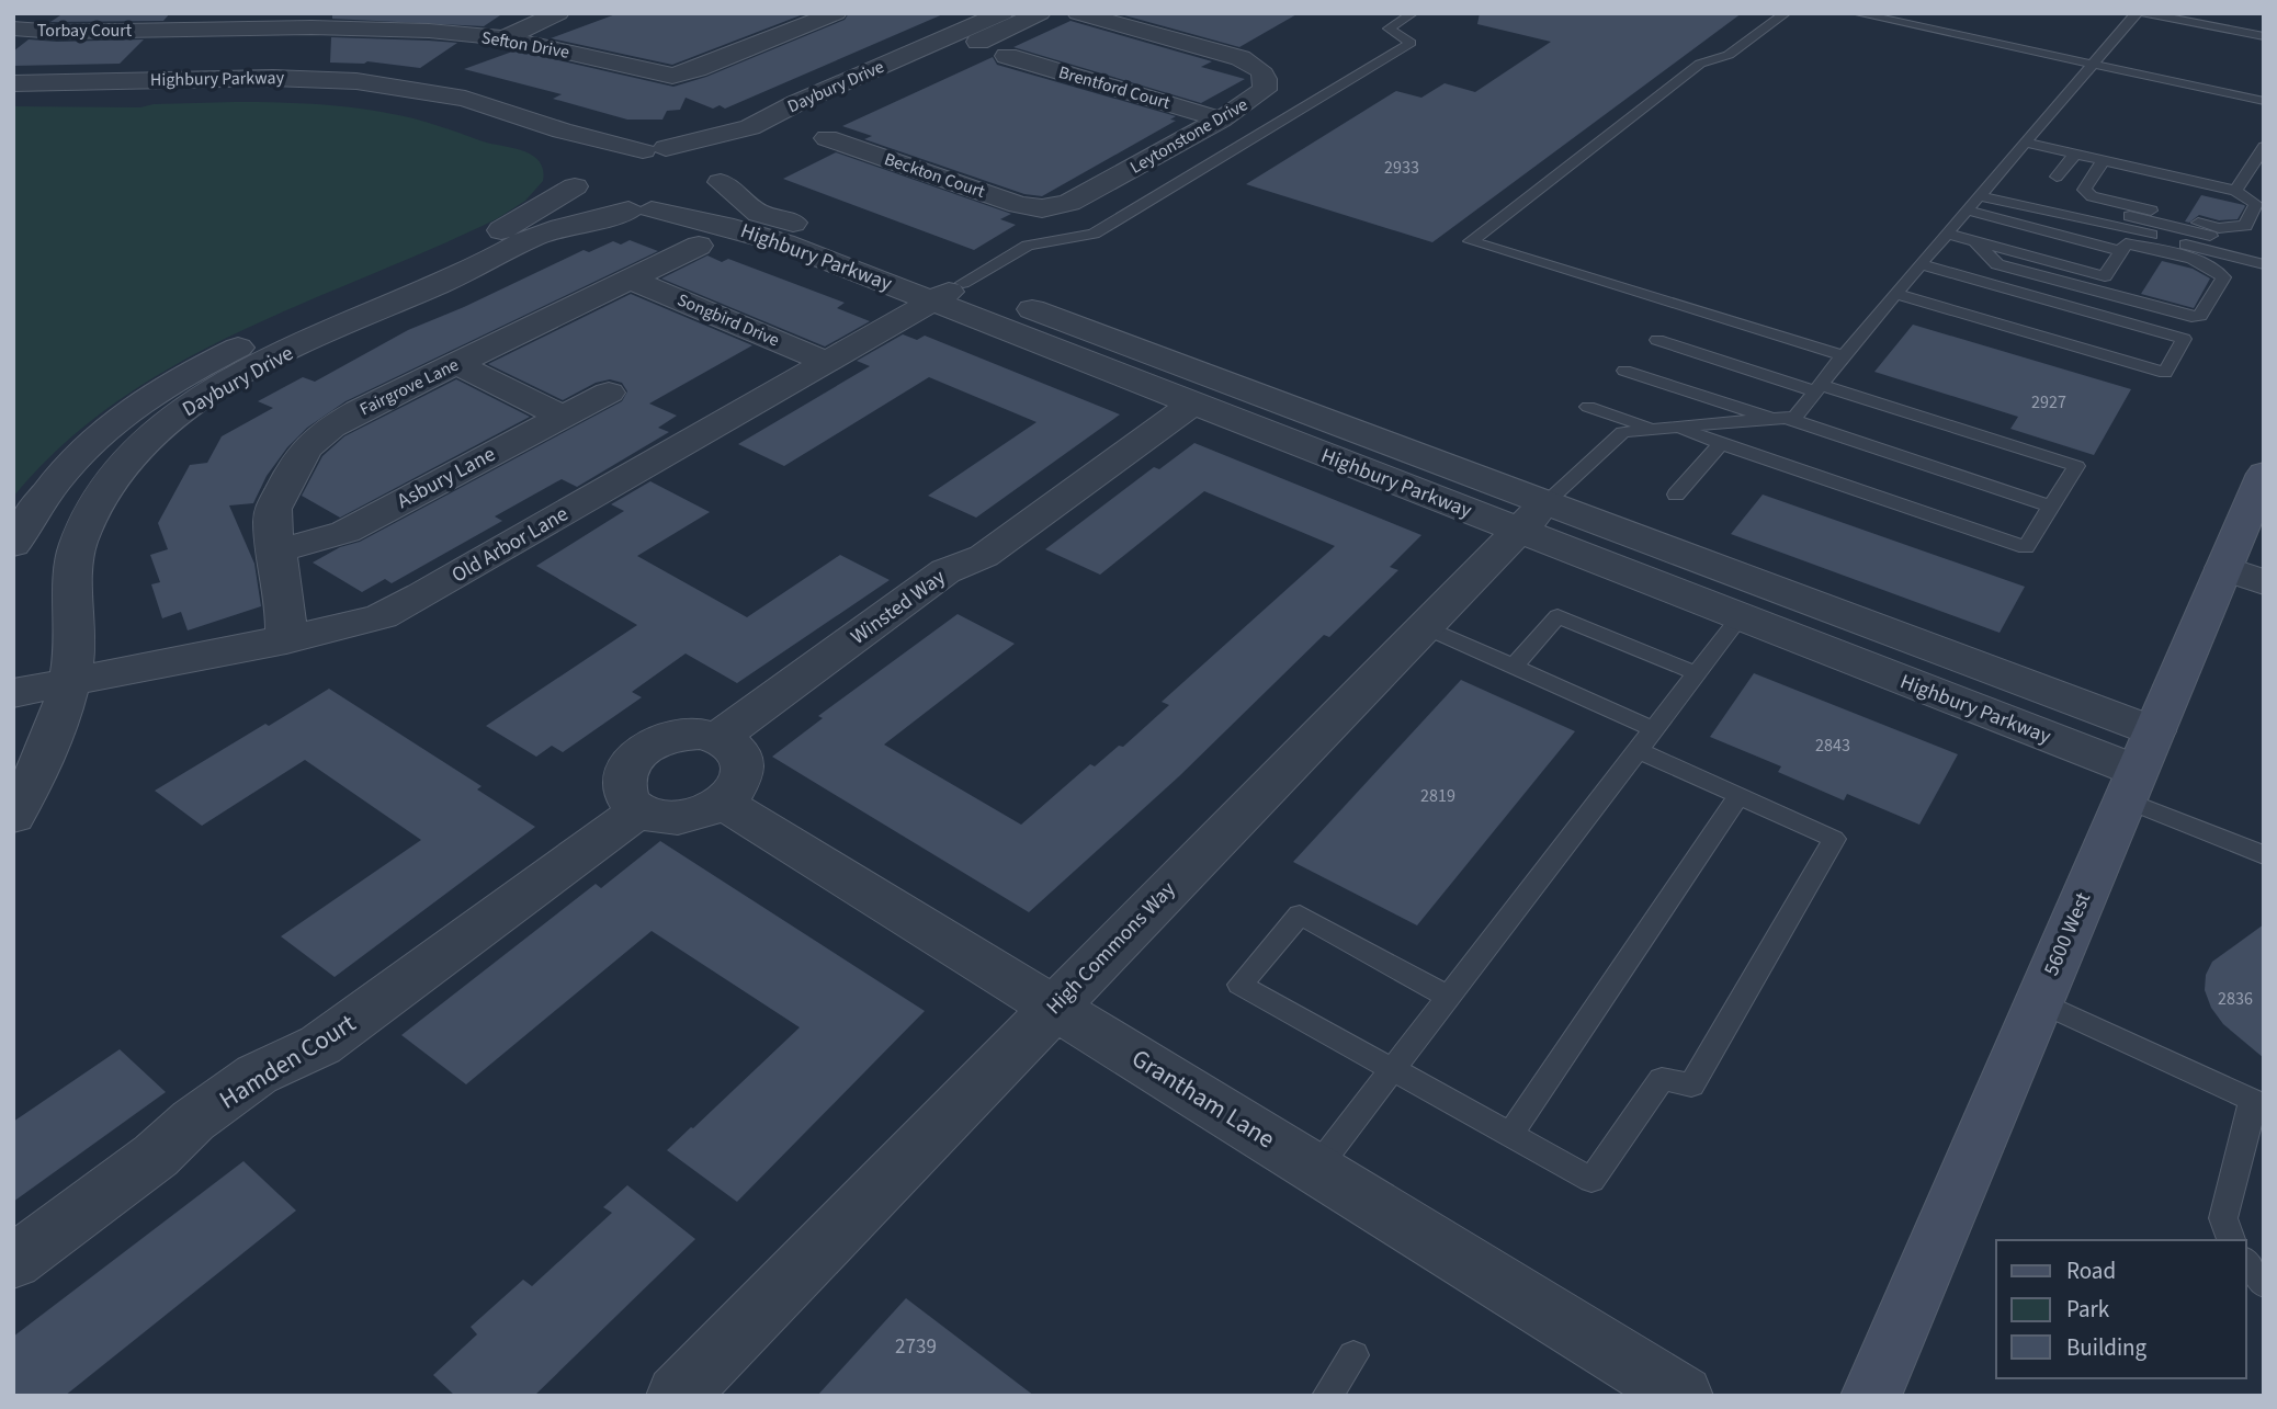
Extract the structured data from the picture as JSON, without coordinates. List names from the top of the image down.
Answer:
{
  "streets": {
    "main road": ["5600 West"],
    "street": [
      "Torbay Court",
      "Sefton Drive",
      "Highbury Parkway",
      "Daybury Drive",
      "Brentford Court",
      "Leytonstone Drive",
      "Beckton Court",
      "Songbird Drive",
      "Fairgrove Lane",
      "Asbury Lane",
      "Old Arbor Lane",
      "Winsted Way",
      "High Commons Way",
      "Hamden Court",
      "Grantham Lane"
    ]
  },
  "crossings": [
    ["Torbay Court", "Sefton Drive"],
    ["Highbury Parkway", "Daybury Drive"],
    ["Highbury Parkway", "Old Arbor Lane"],
    ["Highbury Parkway", "Winsted Way"],
    ["Highbury Parkway", "5600 West"],
    ["Highbury Parkway", "High Commons Way"],
    ["Daybury Drive", "Old Arbor Lane"],
    ["Brentford Court", "Leytonstone Drive"],
    ["Leytonstone Drive", "Beckton Court"],
    ["Songbird Drive", "Fairgrove Lane"],
    ["Songbird Drive", "Old Arbor Lane"],
    ["Fairgrove Lane", "Asbury Lane"],
    ["Fairgrove Lane", "Old Arbor Lane"],
    ["Winsted Way", "Hamden Court"],
    ["Winsted Way", "Grantham Lane"],
    ["High Commons Way", "Grantham Lane"],
    ["Hamden Court", "Grantham Lane"]
  ],
  "house_numbers": [
    "2933",
    "2927",
    "2843",
    "2819",
    "2836",
    "2739"
  ],
  "legend": ["Road", "Park", "Building"]
}
